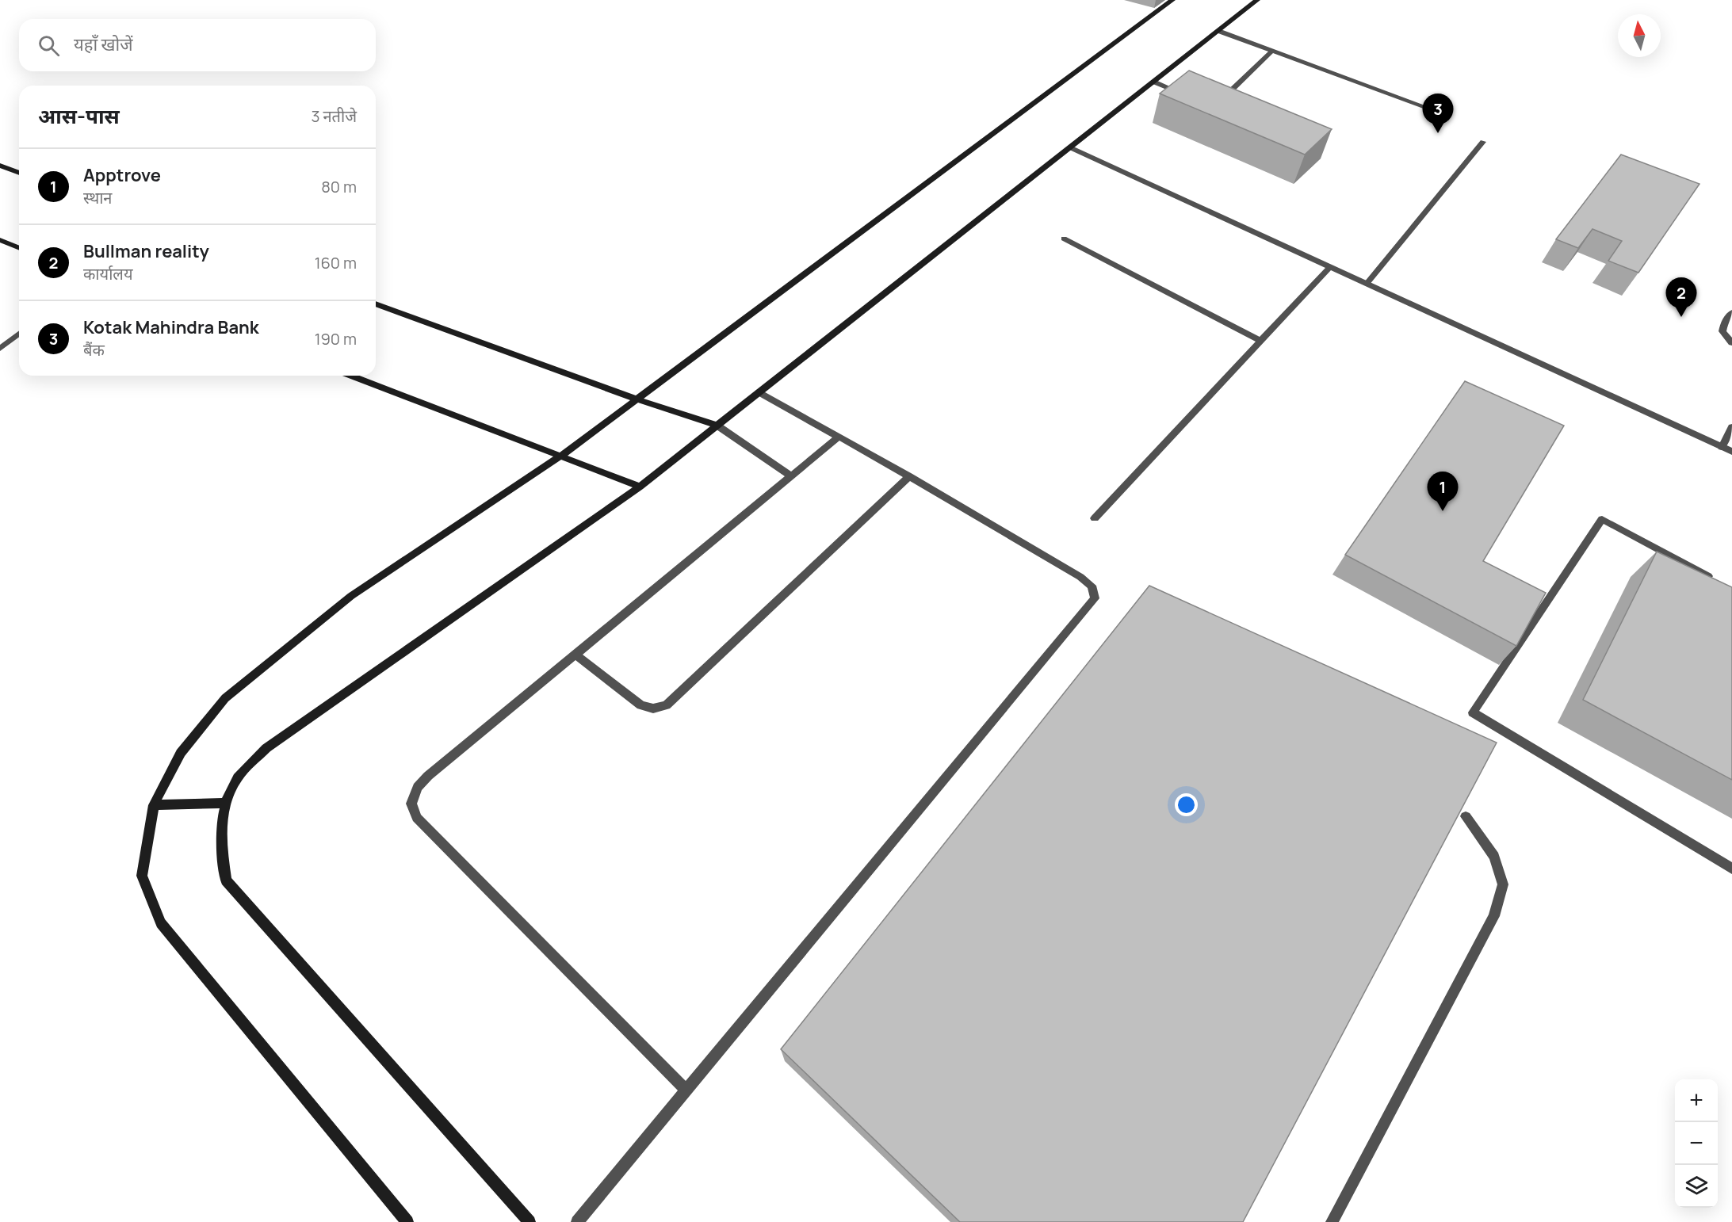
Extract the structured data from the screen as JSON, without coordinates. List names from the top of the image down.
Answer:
{
  "north": "top",
  "page": {
    "search": "यहाँ खोजें",
    "heading": ["आस-पास", "3 नतीजे"],
    "pins": ["3", "2", "1"],
    "list": [
      {
        "mark": "1",
        "name": "Apptrove",
        "note": "स्थान",
        "value": "80 m"
      },
      {
        "mark": "2",
        "name": "Bullman reality",
        "note": "कार्यालय",
        "value": "160 m"
      },
      {
        "mark": "3",
        "name": "Kotak Mahindra Bank",
        "note": "बैंक",
        "value": "190 m"
      }
    ],
    "map_buttons": ["+", "−"]
  }
}
